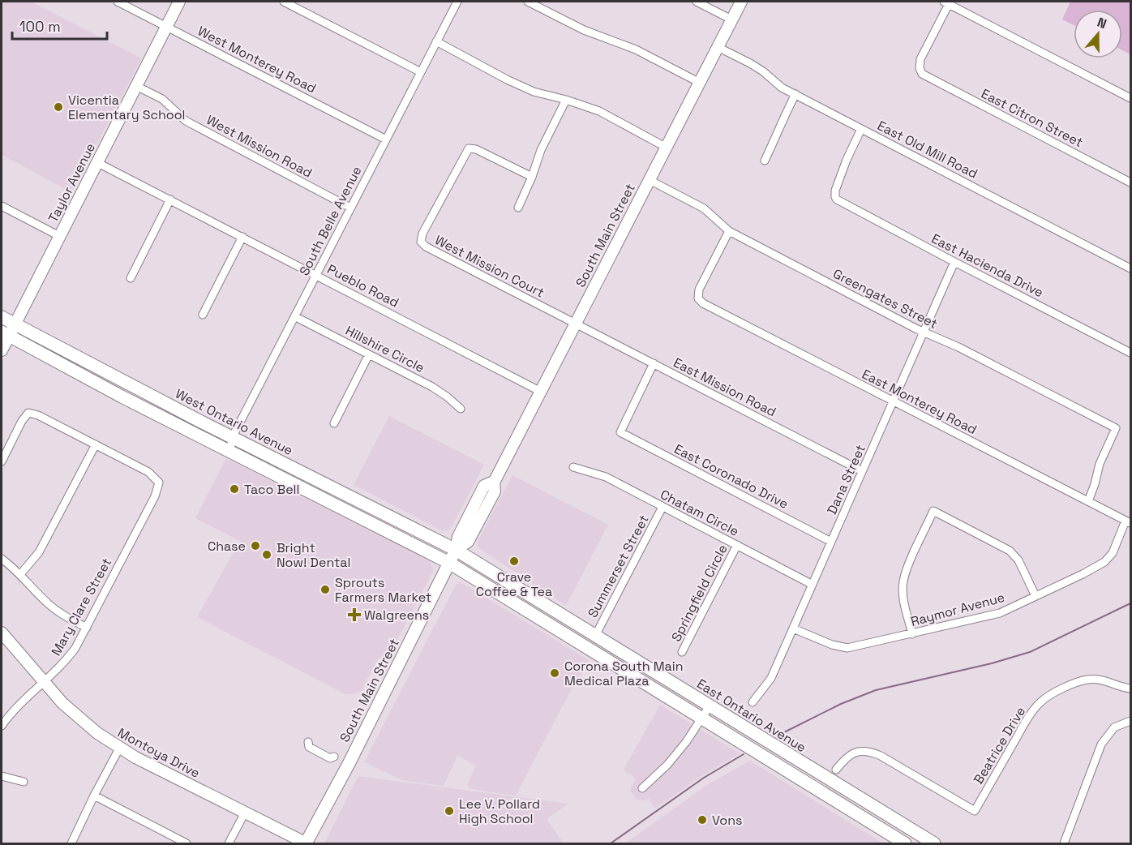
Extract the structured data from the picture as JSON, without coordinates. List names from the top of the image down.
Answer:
{
  "streets": {
    "main road": ["South Main Street", "West Ontario Avenue", "East Ontario Avenue"],
    "street": [
      "West Monterey Road",
      "East Citron Street",
      "West Mission Road",
      "East Old Mill Road",
      "Taylor Avenue",
      "South Belle Avenue",
      "East Hacienda Drive",
      "West Mission Court",
      "Pueblo Road",
      "Greengates Street",
      "Hillshire Circle",
      "East Mission Road",
      "East Monterey Road",
      "East Coronado Drive",
      "Dana Street",
      "Chatam Circle",
      "Summerset Street",
      "Springfield Circle",
      "Mary Clare Street",
      "Raymor Avenue",
      "Beatrice Drive",
      "Montoya Drive"
    ]
  },
  "crossings": [
    ["West Monterey Road", "Taylor Avenue"],
    ["West Monterey Road", "South Belle Avenue"],
    ["West Mission Road", "Taylor Avenue"],
    ["West Mission Road", "South Belle Avenue"],
    ["East Old Mill Road", "South Main Street"],
    ["East Old Mill Road", "East Hacienda Drive"],
    ["Taylor Avenue", "Pueblo Road"],
    ["Taylor Avenue", "West Ontario Avenue"],
    ["South Belle Avenue", "Pueblo Road"],
    ["South Belle Avenue", "Hillshire Circle"],
    ["South Belle Avenue", "West Ontario Avenue"],
    ["South Main Street", "West Mission Court"],
    ["South Main Street", "Pueblo Road"],
    ["South Main Street", "Greengates Street"],
    ["South Main Street", "East Mission Road"],
    ["South Main Street", "West Ontario Avenue"],
    ["South Main Street", "East Ontario Avenue"],
    ["South Main Street", "Montoya Drive"],
    ["East Hacienda Drive", "Dana Street"],
    ["West Mission Court", "East Mission Road"],
    ["Greengates Street", "East Monterey Road"],
    ["Greengates Street", "Dana Street"],
    ["East Mission Road", "East Coronado Drive"],
    ["East Mission Road", "Dana Street"],
    ["East Monterey Road", "Dana Street"],
    ["East Monterey Road", "Raymor Avenue"],
    ["West Ontario Avenue", "East Ontario Avenue"],
    ["East Coronado Drive", "Dana Street"],
    ["Dana Street", "Chatam Circle"],
    ["Dana Street", "Raymor Avenue"],
    ["Chatam Circle", "Summerset Street"],
    ["Chatam Circle", "Springfield Circle"],
    ["Summerset Street", "East Ontario Avenue"],
    ["Mary Clare Street", "Montoya Drive"]
  ],
  "places": {
    "other": [
      "Vicentia Elementary School",
      "Taco Bell",
      "Chase",
      "Bright Now! Dental",
      "Crave Coffee & Tea",
      "Sprouts Farmers Market",
      "Corona South Main Medical Plaza",
      "Lee V. Pollard High School",
      "Vons"
    ],
    "health": ["Walgreens"]
  },
  "scale_bar": "100 m",
  "north": "top"
}
